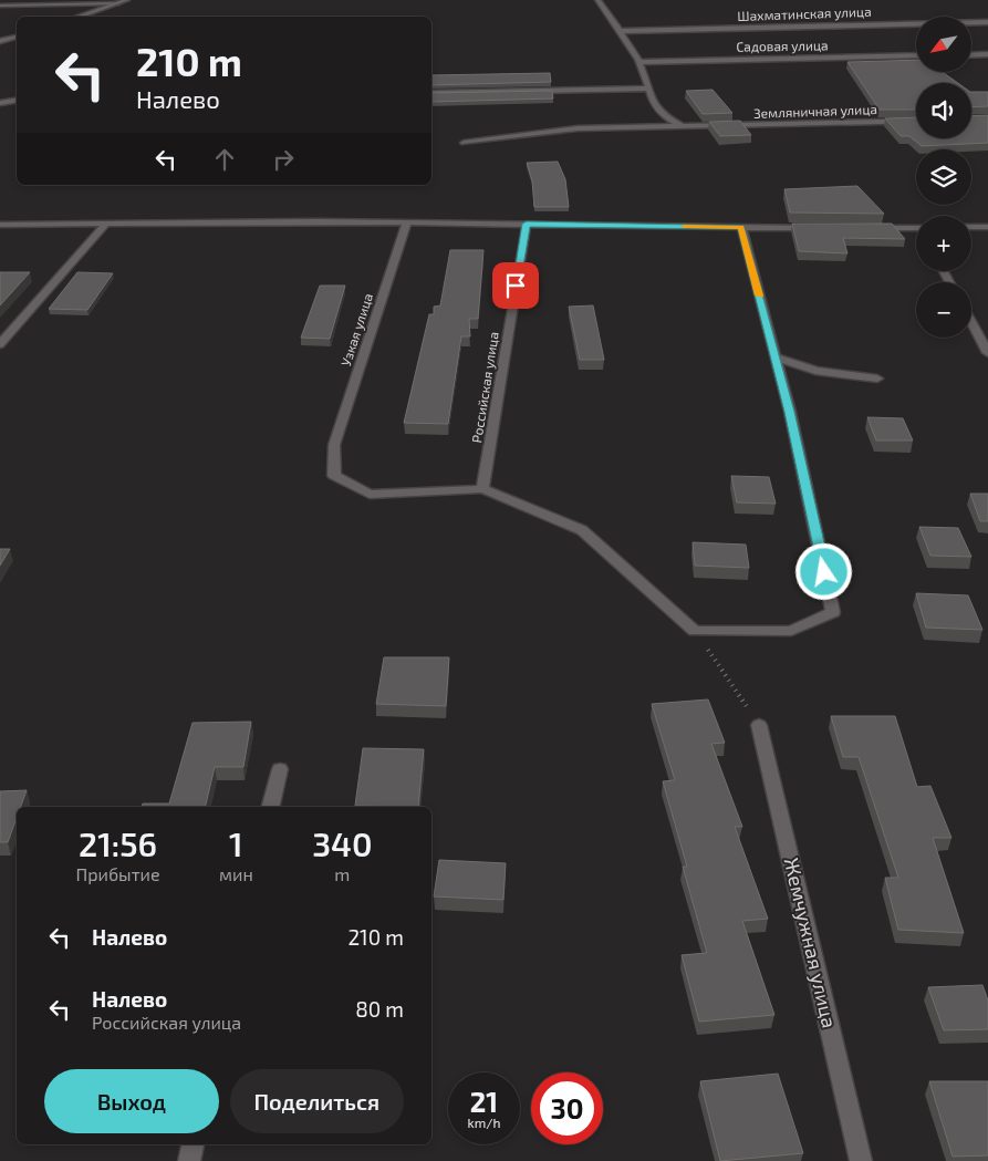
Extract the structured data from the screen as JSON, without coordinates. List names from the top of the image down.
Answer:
{
  "streets": {
    "street": [
      "Шахматинская улица",
      "Садовая улица",
      "Земляничная улица",
      "Узкая улица",
      "Российская улица",
      "Жемчужная улица"
    ]
  },
  "crossings": [
    ["Узкая улица", "Российская улица"]
  ],
  "north": "bottom left",
  "page": {
    "map_buttons": ["+", "−"],
    "turn": ["210 m", "Налево"],
    "eta": [
      "21:56",
      "Прибытие",
      "1",
      "мин",
      "340",
      "m"
    ],
    "list": [
      {
        "name": "Налево",
        "value": "210 m"
      },
      {
        "name": "Налево",
        "note": "Российская улица",
        "value": "80 m"
      }
    ],
    "buttons": ["Выход", "Поделиться"],
    "speed": "21 km/h",
    "limit": "30"
  }
}
